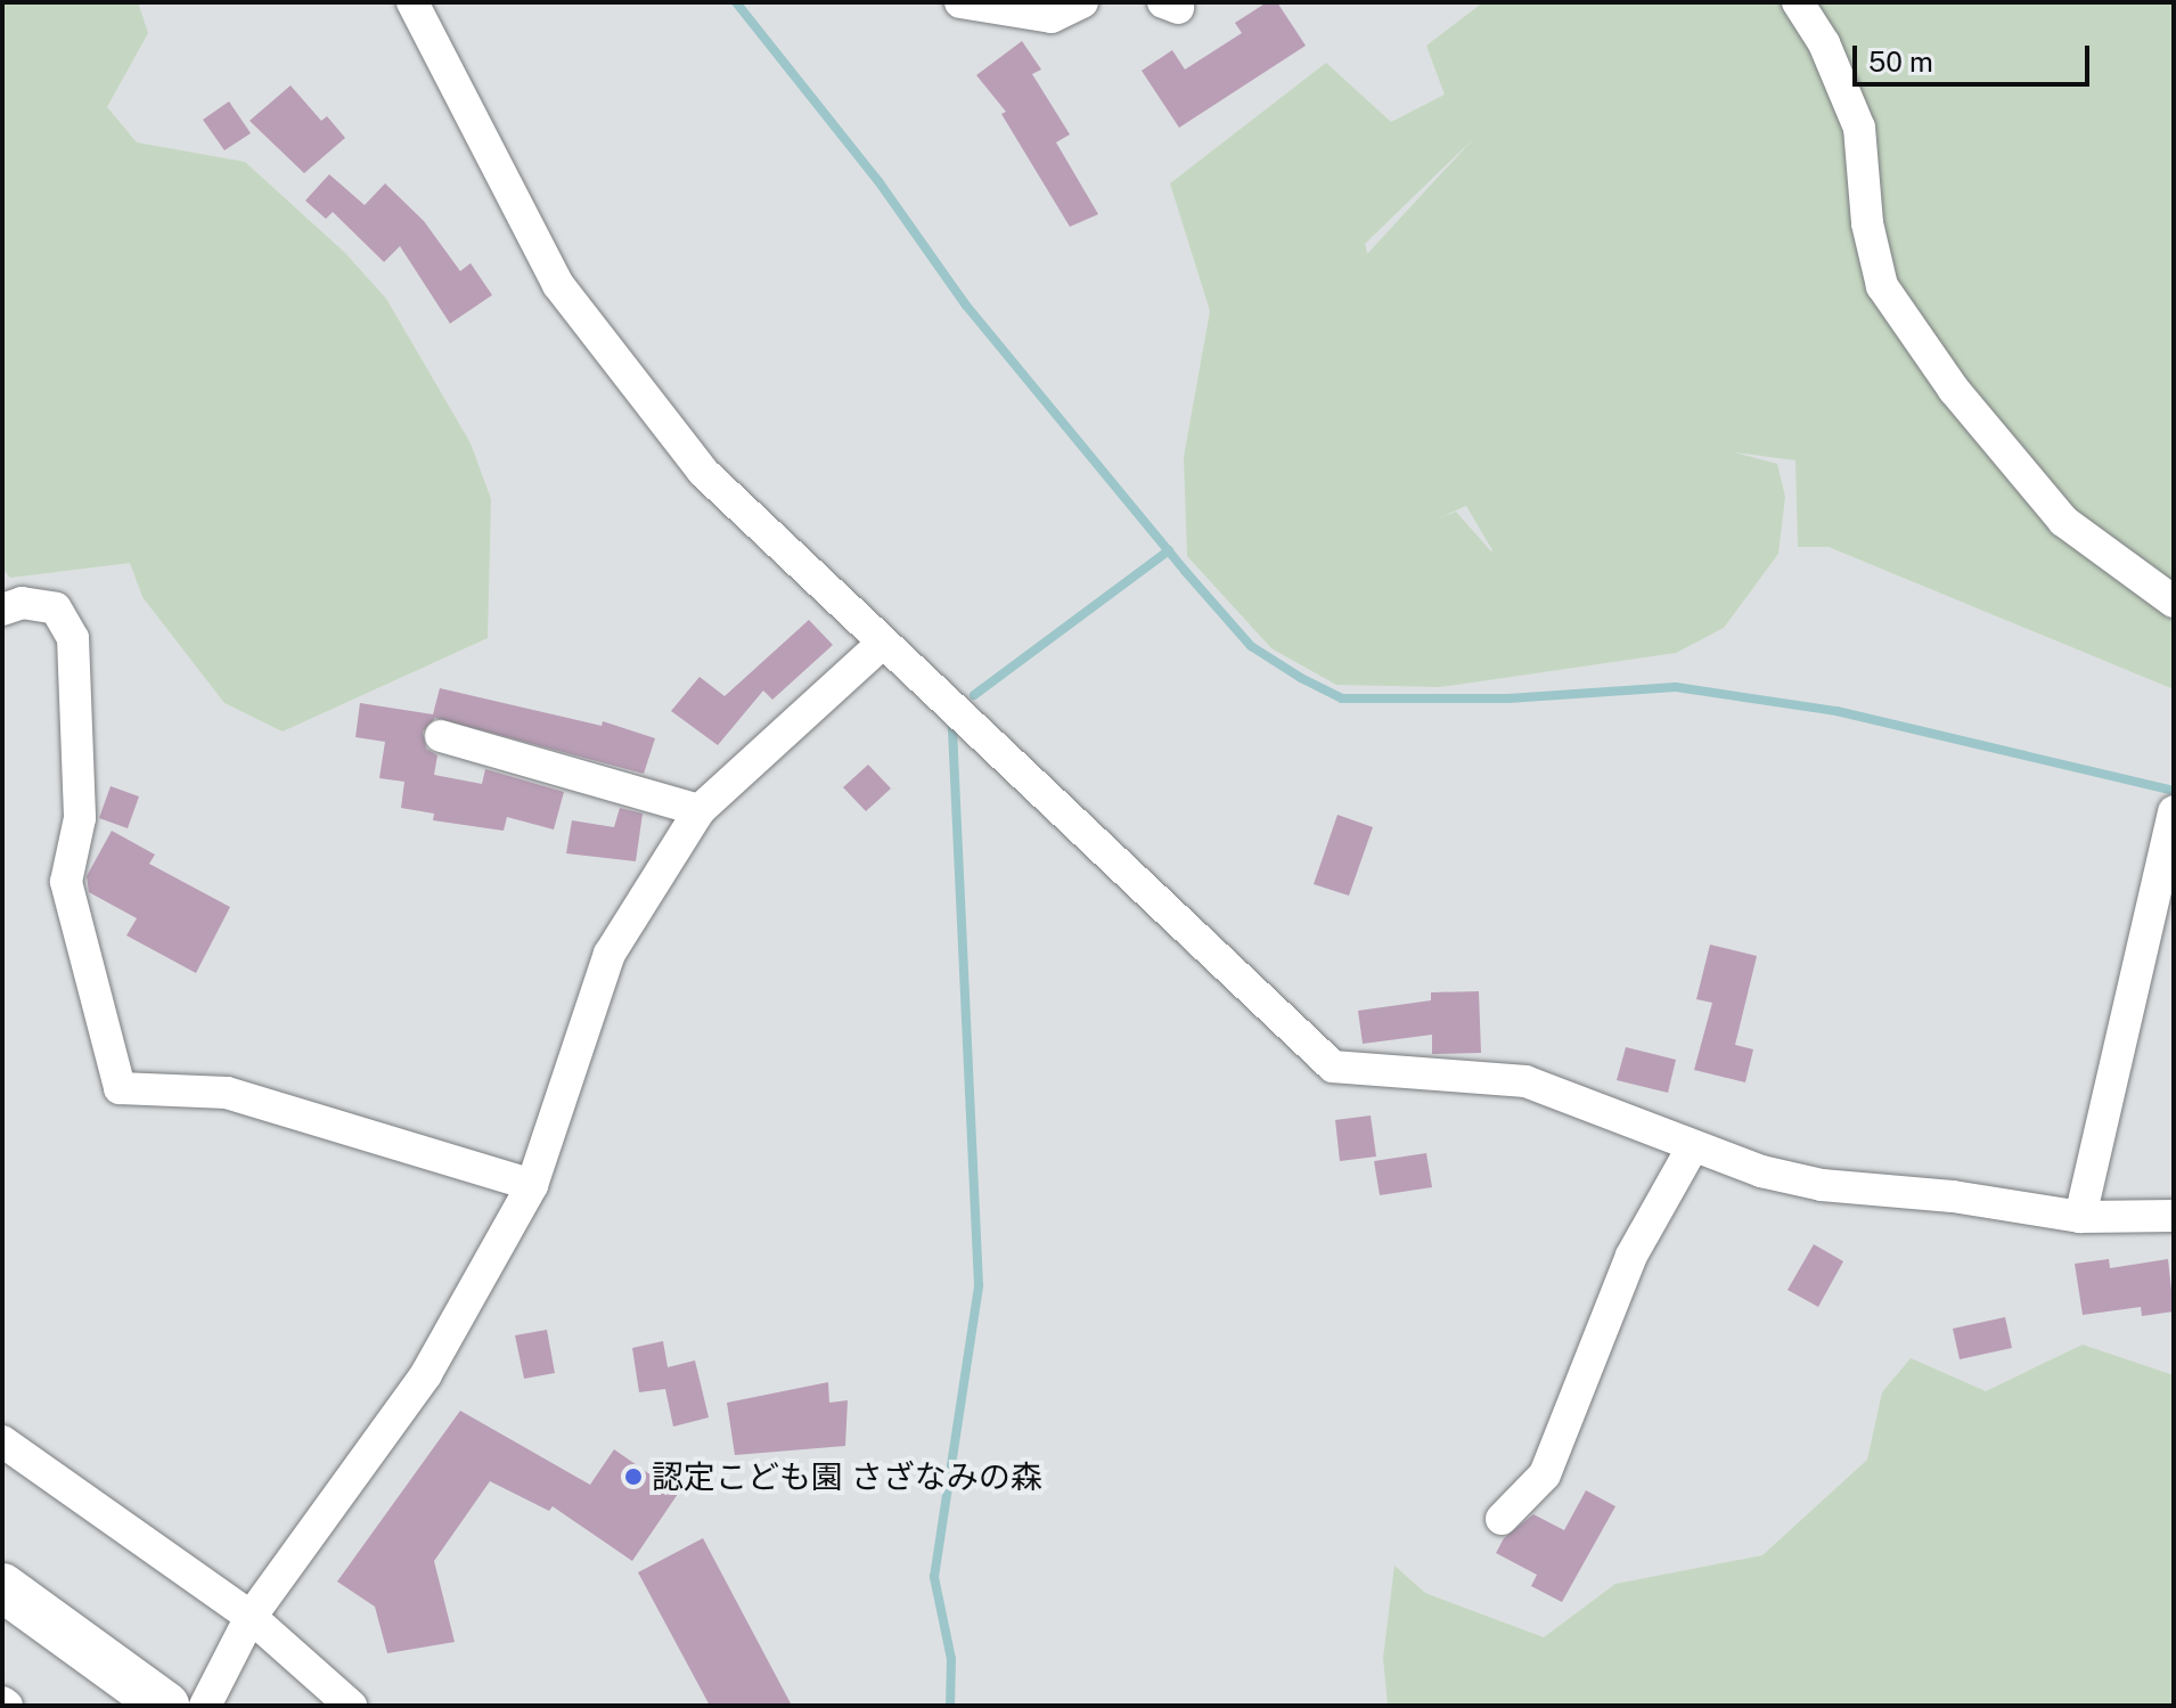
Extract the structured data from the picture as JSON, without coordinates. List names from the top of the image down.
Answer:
{
  "places": ["認定こども園 さざなみの森"],
  "scale_bar": "50 m"
}
